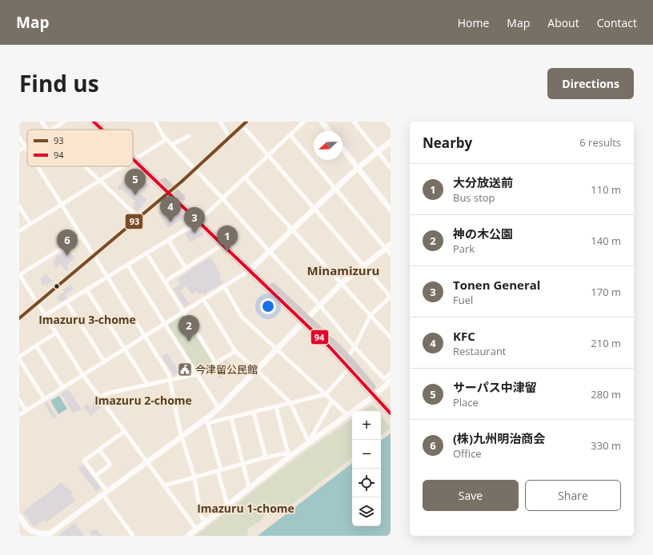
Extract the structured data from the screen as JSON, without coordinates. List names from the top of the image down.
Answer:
{
  "districts": [
    "Minamizuru",
    "Imazuru 3-chome",
    "Imazuru 2-chome",
    "Imazuru 1-chome"
  ],
  "places": {
    "public building": ["今津留公民館"]
  },
  "lines": ["transit line 93", "transit line 94"],
  "legend": ["93", "94"],
  "north": "bottom left",
  "page": {
    "header": "Map",
    "nav": [
      "Home",
      "Map",
      "About",
      "Contact"
    ],
    "title": "Find us",
    "buttons": [
      "Directions",
      ["Save", "Share"]
    ],
    "heading": ["Nearby", "6 results"],
    "list": [
      {
        "mark": "1",
        "name": "大分放送前",
        "note": "Bus stop",
        "value": "110 m"
      },
      {
        "mark": "2",
        "name": "神の木公園",
        "note": "Park",
        "value": "140 m"
      },
      {
        "mark": "3",
        "name": "Tonen General",
        "note": "Fuel",
        "value": "170 m"
      },
      {
        "mark": "4",
        "name": "KFC",
        "note": "Restaurant",
        "value": "210 m"
      },
      {
        "mark": "5",
        "name": "サーパス中津留",
        "note": "Place",
        "value": "280 m"
      },
      {
        "mark": "6",
        "name": "(株)九州明治商会",
        "note": "Office",
        "value": "330 m"
      }
    ],
    "pins": [
      "5",
      "4",
      "3",
      "1",
      "6",
      "2"
    ],
    "map_buttons": ["+", "−"]
  }
}
